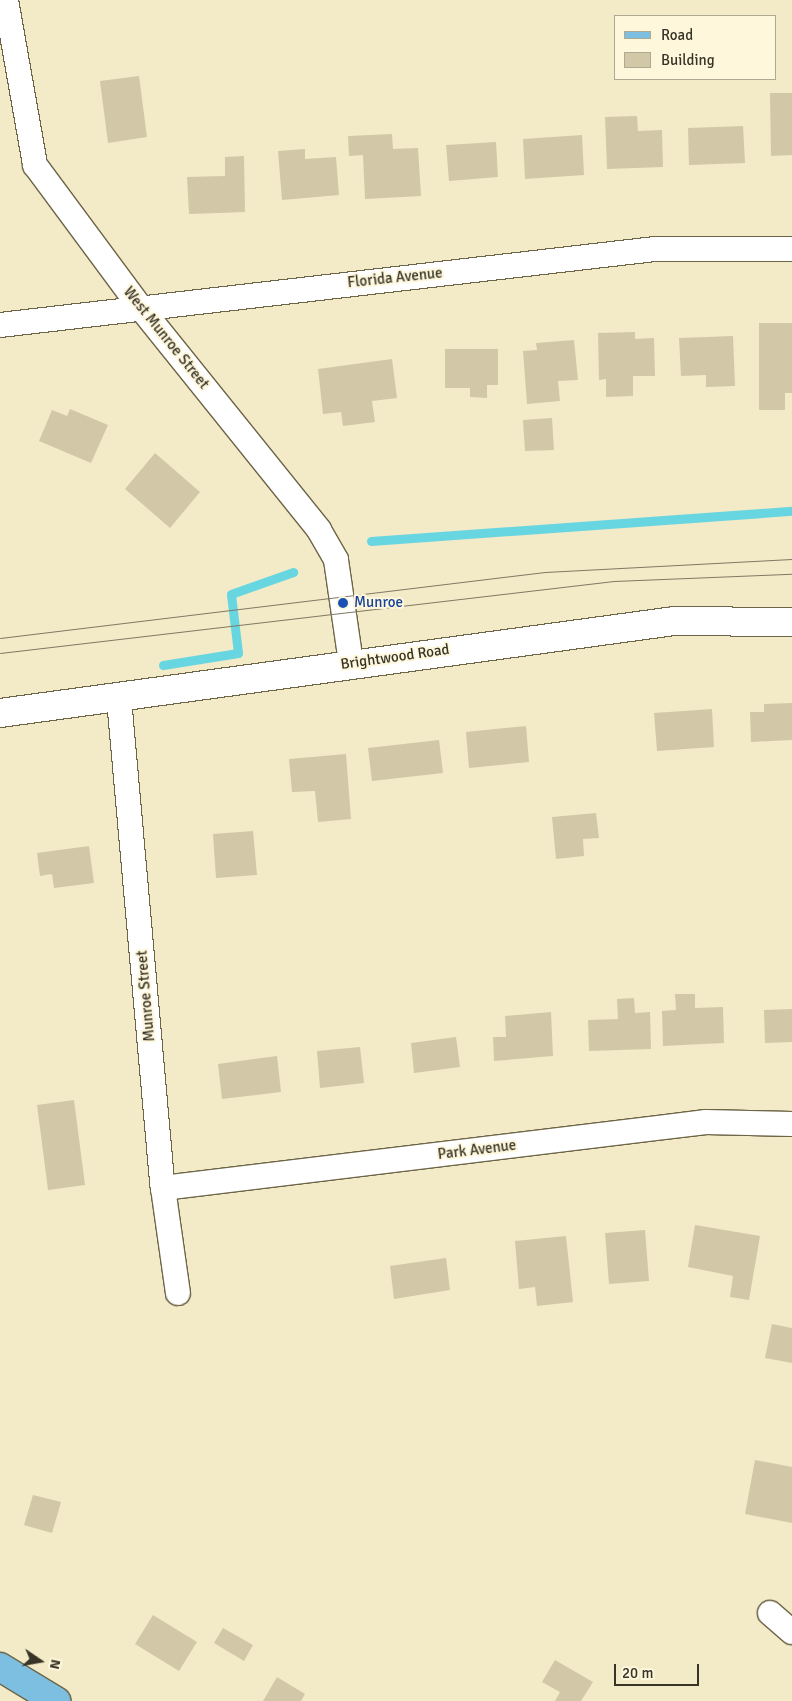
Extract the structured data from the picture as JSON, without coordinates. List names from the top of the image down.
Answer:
{
  "streets": {
    "street": [
      "Florida Avenue",
      "West Munroe Street",
      "Brightwood Road",
      "Munroe Street",
      "Park Avenue"
    ]
  },
  "crossings": [
    ["Florida Avenue", "West Munroe Street"],
    ["West Munroe Street", "Brightwood Road"],
    ["Brightwood Road", "Munroe Street"],
    ["Munroe Street", "Park Avenue"]
  ],
  "places": ["Munroe"],
  "legend": ["Road", "Building"],
  "scale_bar": "20 m",
  "north": "right"
}
